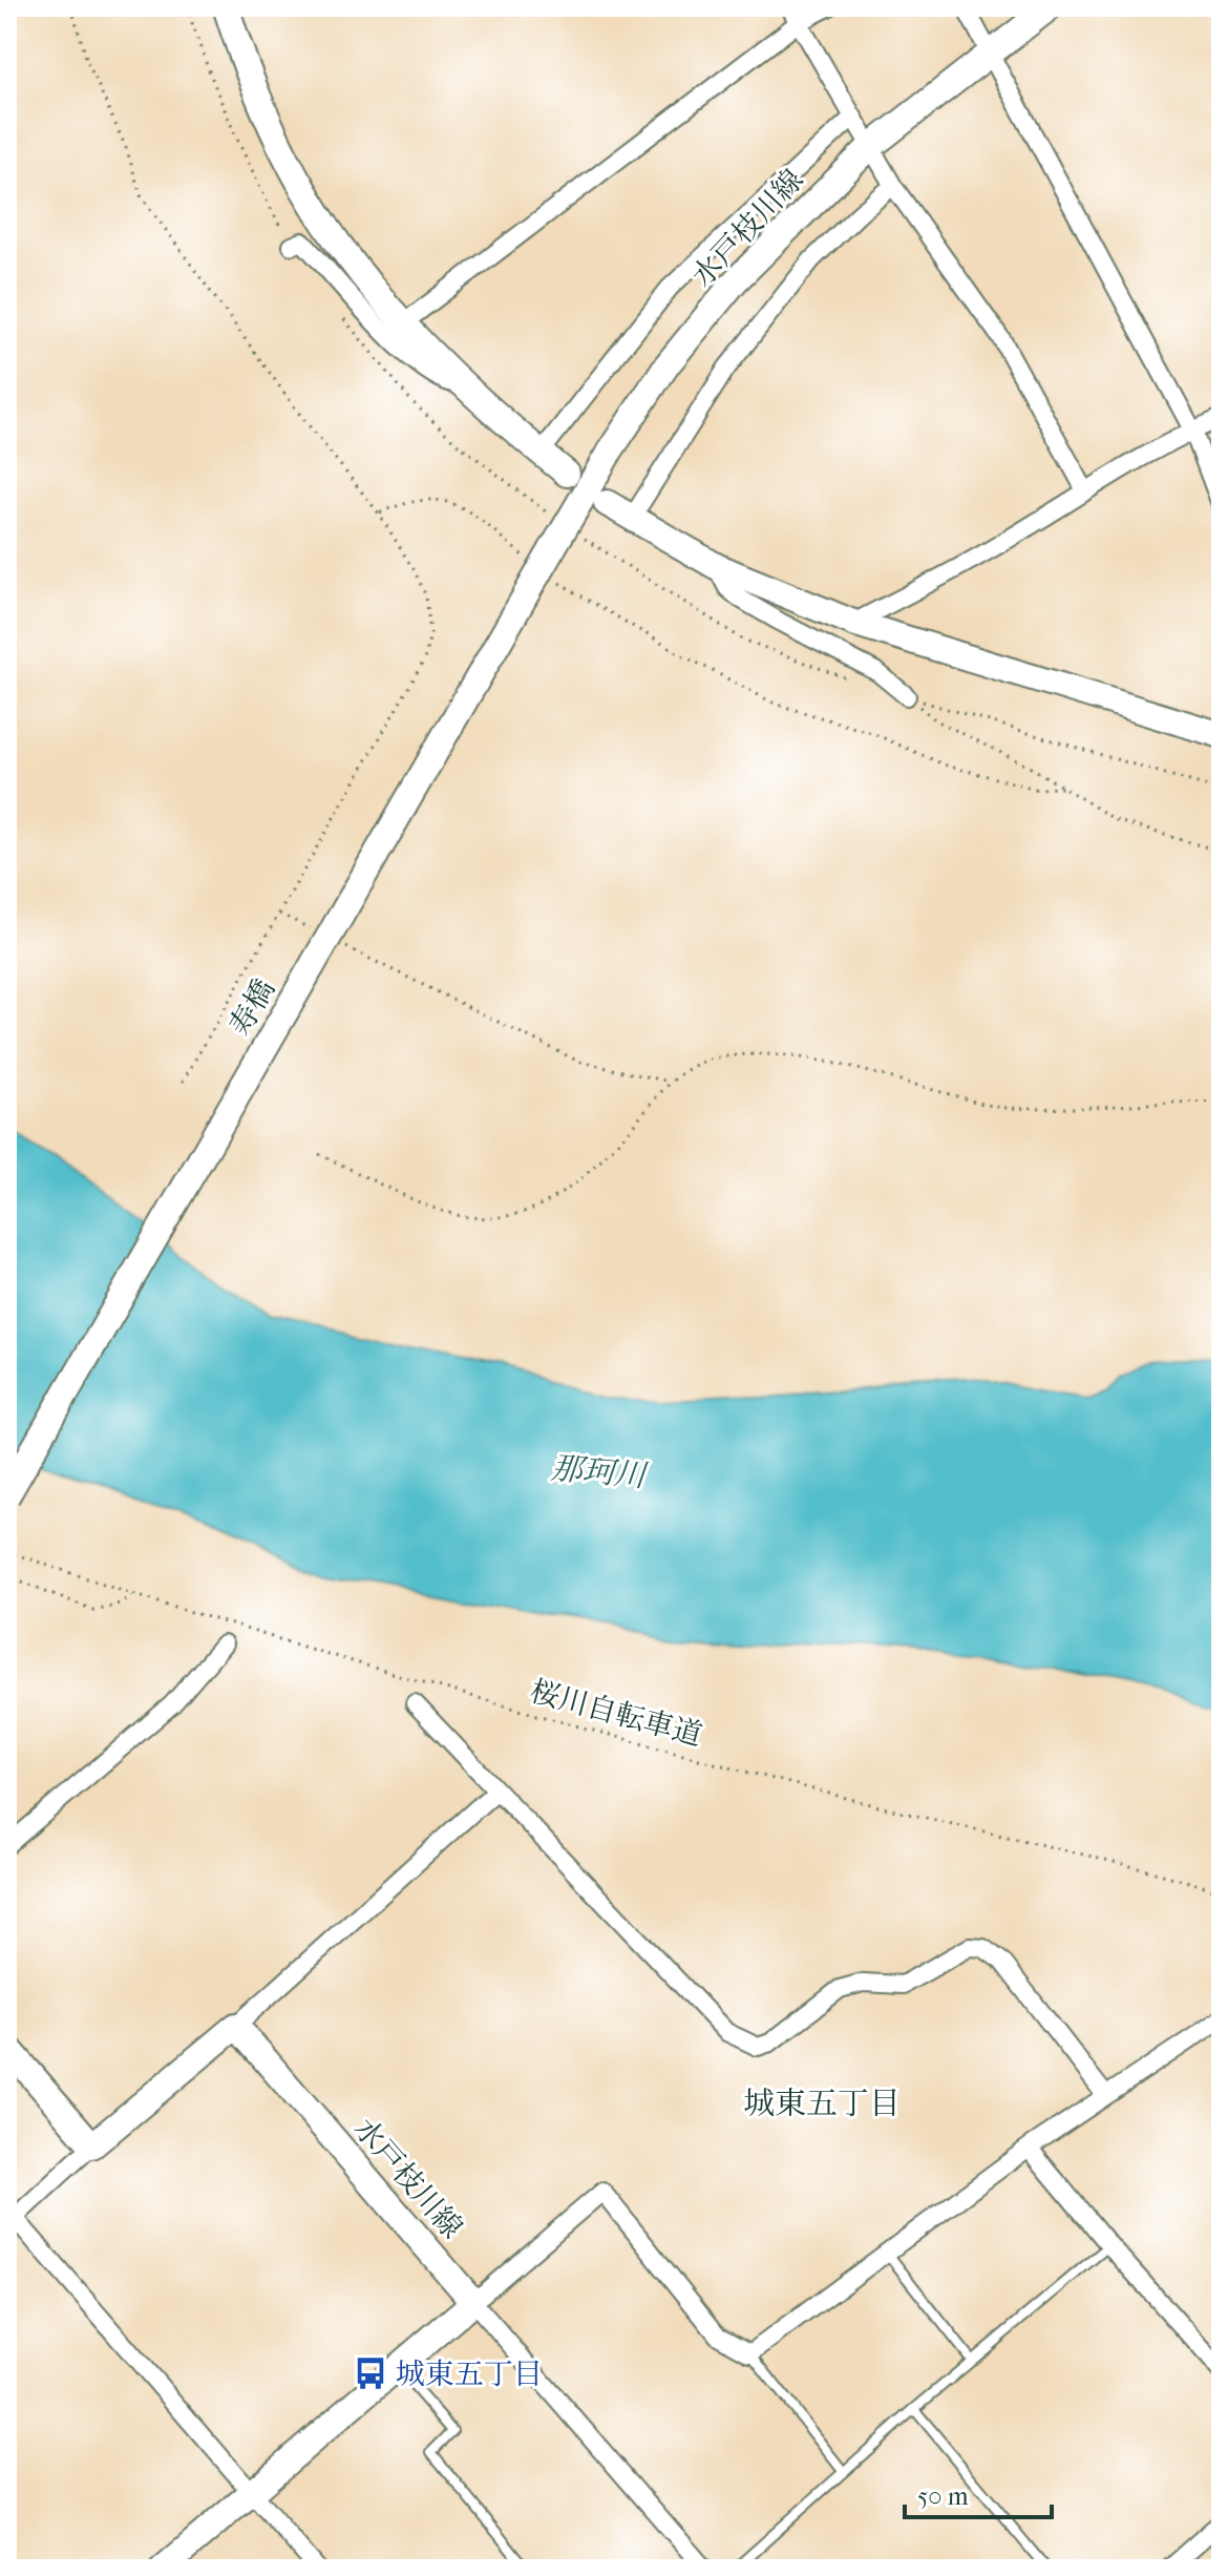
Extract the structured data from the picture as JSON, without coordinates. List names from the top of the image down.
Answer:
{
  "streets": {
    "main road": ["水戸枝川線", "寿橋"],
    "path": ["桜川自転車道"]
  },
  "crossings": [
    ["水戸枝川線", "寿橋"]
  ],
  "districts": ["城東五丁目"],
  "water": ["那珂川"],
  "places": {
    "bus stop": ["城東五丁目"]
  },
  "scale_bar": "50 m"
}
